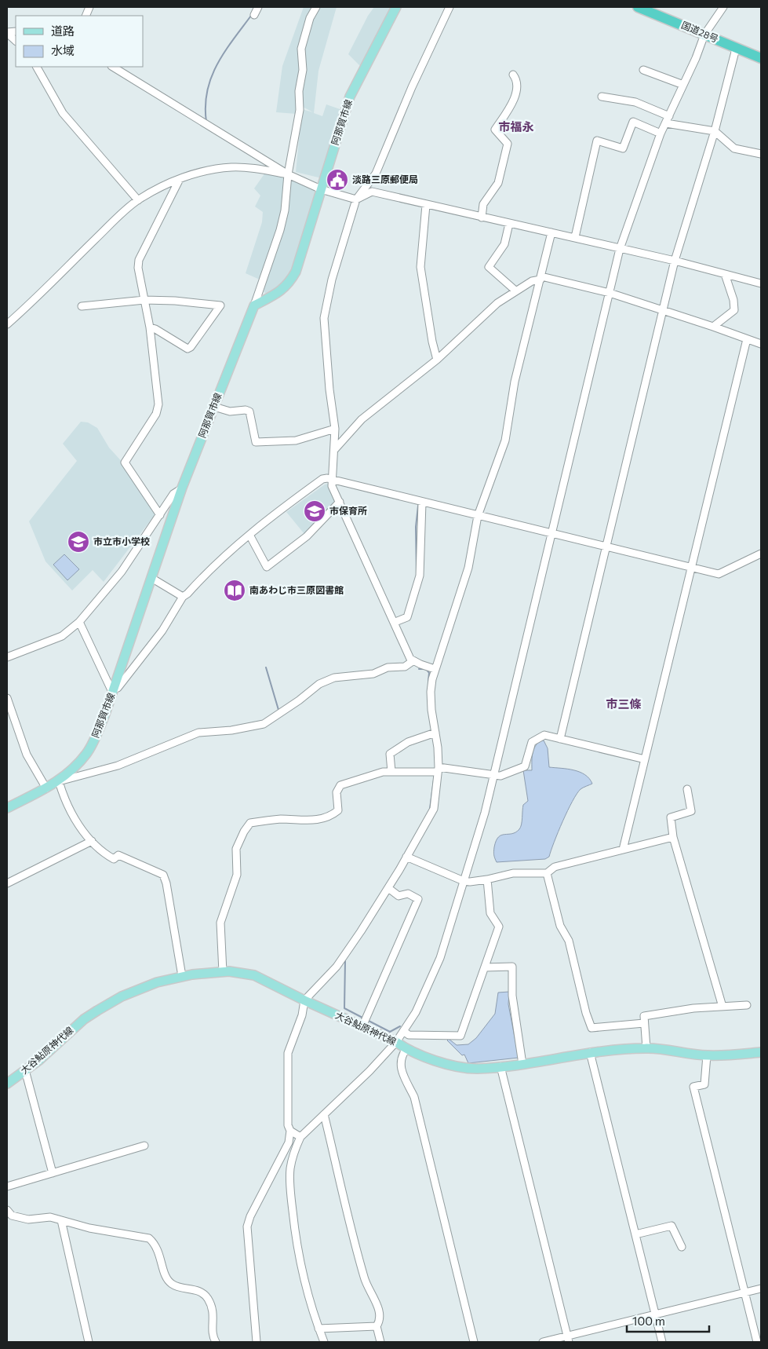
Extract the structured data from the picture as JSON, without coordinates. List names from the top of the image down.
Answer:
{
  "streets": {
    "highway": ["国道28号"],
    "main road": ["阿那賀市線", "大谷鮎原神代線"]
  },
  "districts": ["市福永", "市三條"],
  "places": {
    "public building": ["淡路三原郵便局"],
    "school or university": ["市保育所", "市立市小学校"],
    "library": ["南あわじ市三原図書館"]
  },
  "legend": ["道路", "水域"],
  "scale_bar": "100 m"
}
